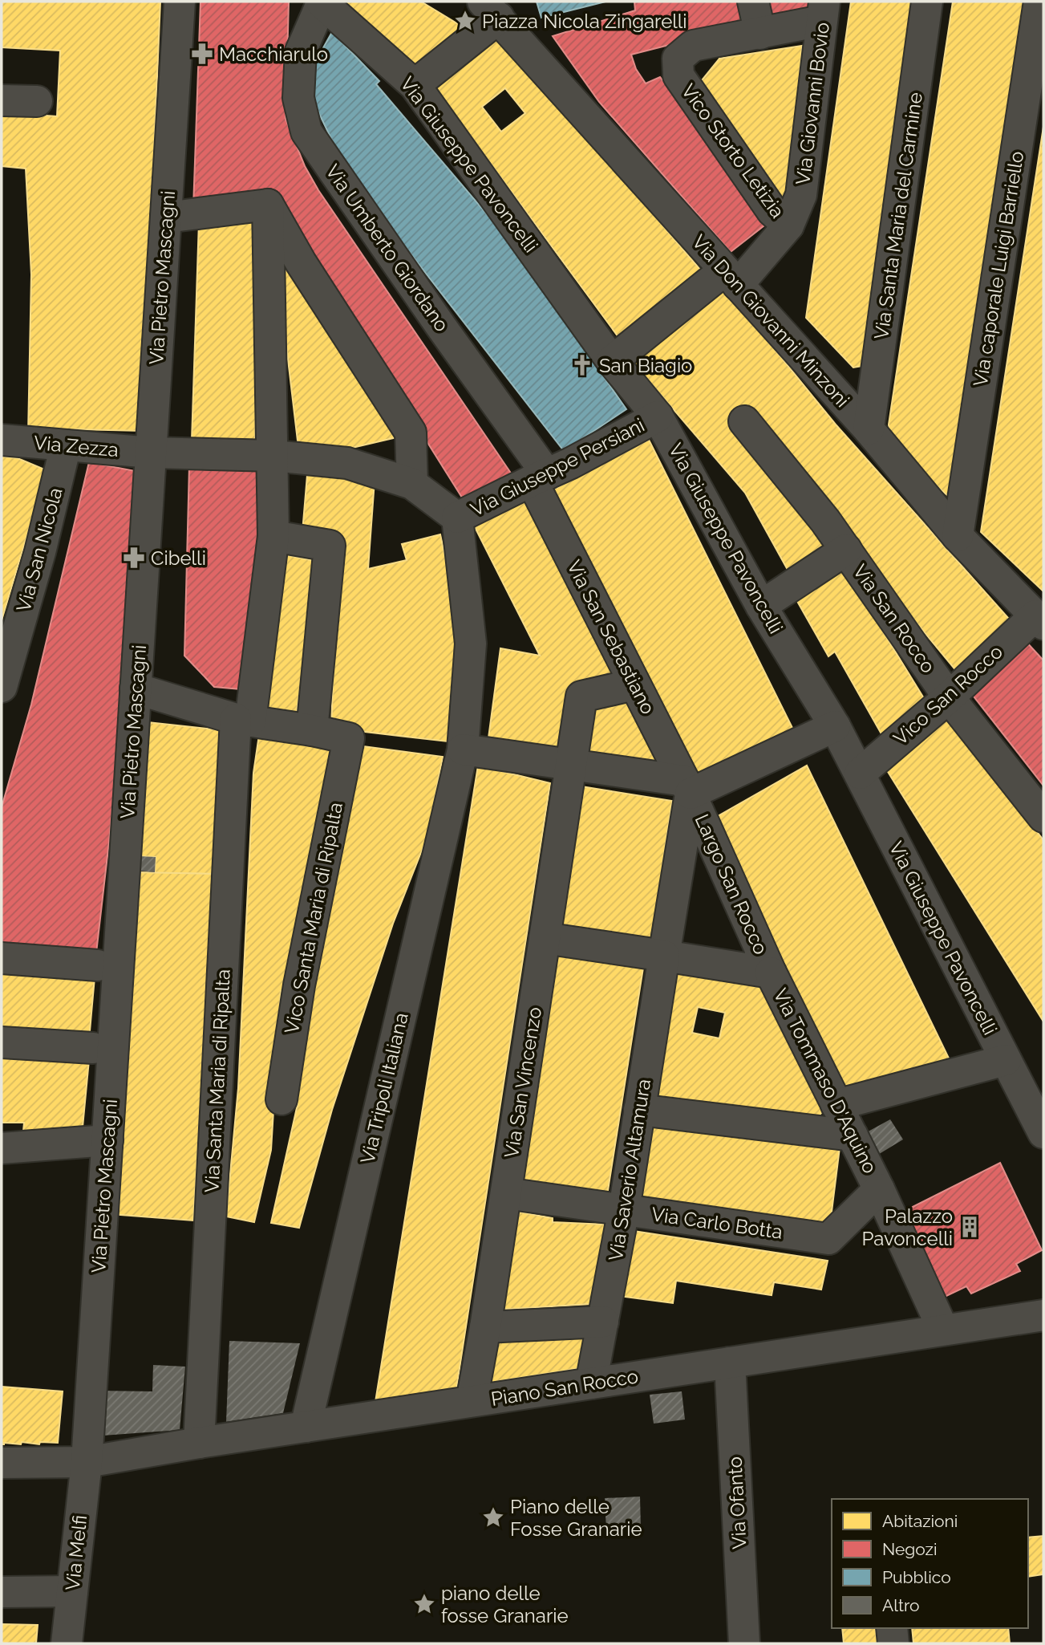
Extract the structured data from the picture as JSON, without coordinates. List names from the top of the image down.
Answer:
{
  "streets": {
    "street": [
      "Via Giovanni Bovio",
      "Vico Storto Letizia",
      "Via Giuseppe Pavoncelli",
      "Via Santa Maria del Carmine",
      "Via Umberto Giordano",
      "Via caporale Luigi Barriello",
      "Via Pietro Mascagni",
      "Via Don Giovanni Minzoni",
      "Via Zezza",
      "Via Giuseppe Persiani",
      "Via San Nicola",
      "Via San Rocco",
      "Via San Sebastiano",
      "Vico San Rocco",
      "Largo San Rocco",
      "Vico Santa Maria di Ripalta",
      "Via Santa Maria di Ripalta",
      "Via Tommaso D'Aquino",
      "Via San Vincenzo",
      "Via Tripoli Italiana",
      "Via Saverio Altamura",
      "Via Carlo Botta",
      "Piano San Rocco",
      "Via Ofanto",
      "Via Melfi"
    ]
  },
  "crossings": [
    ["Via Giovanni Bovio", "Vico Storto Letizia"],
    ["Via Giovanni Bovio", "Via Giuseppe Pavoncelli"],
    ["Via Giovanni Bovio", "Via Don Giovanni Minzoni"],
    ["Via Giuseppe Pavoncelli", "Via Umberto Giordano"],
    ["Via Giuseppe Pavoncelli", "Via Giuseppe Persiani"],
    ["Via Giuseppe Pavoncelli", "Vico San Rocco"],
    ["Via Santa Maria del Carmine", "Via Don Giovanni Minzoni"],
    ["Via Umberto Giordano", "Via Giuseppe Persiani"],
    ["Via Umberto Giordano", "Via San Sebastiano"],
    ["Via caporale Luigi Barriello", "Via Don Giovanni Minzoni"],
    ["Via Pietro Mascagni", "Via Zezza"],
    ["Via Pietro Mascagni", "Piano San Rocco"],
    ["Via Pietro Mascagni", "Via Melfi"],
    ["Via Don Giovanni Minzoni", "Vico San Rocco"],
    ["Via Zezza", "Via Giuseppe Persiani"],
    ["Via Zezza", "Via San Nicola"],
    ["Via Zezza", "Via Santa Maria di Ripalta"],
    ["Via Zezza", "Via Tripoli Italiana"],
    ["Via Giuseppe Persiani", "Via San Sebastiano"],
    ["Via Giuseppe Persiani", "Via Tripoli Italiana"],
    ["Via San Rocco", "Vico San Rocco"],
    ["Via San Sebastiano", "Largo San Rocco"],
    ["Via San Sebastiano", "Via San Vincenzo"],
    ["Largo San Rocco", "Via Tommaso D'Aquino"],
    ["Largo San Rocco", "Via Saverio Altamura"],
    ["Via Santa Maria di Ripalta", "Piano San Rocco"],
    ["Via Tommaso D'Aquino", "Via Carlo Botta"],
    ["Via Tommaso D'Aquino", "Piano San Rocco"],
    ["Via San Vincenzo", "Via Carlo Botta"],
    ["Via San Vincenzo", "Piano San Rocco"],
    ["Via Tripoli Italiana", "Piano San Rocco"],
    ["Via Saverio Altamura", "Via Carlo Botta"],
    ["Via Saverio Altamura", "Piano San Rocco"],
    ["Piano San Rocco", "Via Ofanto"],
    ["Piano San Rocco", "Via Melfi"]
  ],
  "places": {
    "place": ["Piazza Nicola Zingarelli", "Piano delle Fosse Granarie", "piano delle fosse Granarie"],
    "pharmacy": ["Macchiarulo", "Cibelli"],
    "church": ["San Biagio"],
    "building": ["Palazzo Pavoncelli"]
  },
  "legend": [
    "Abitazioni",
    "Negozi",
    "Pubblico",
    "Altro"
  ]
}
